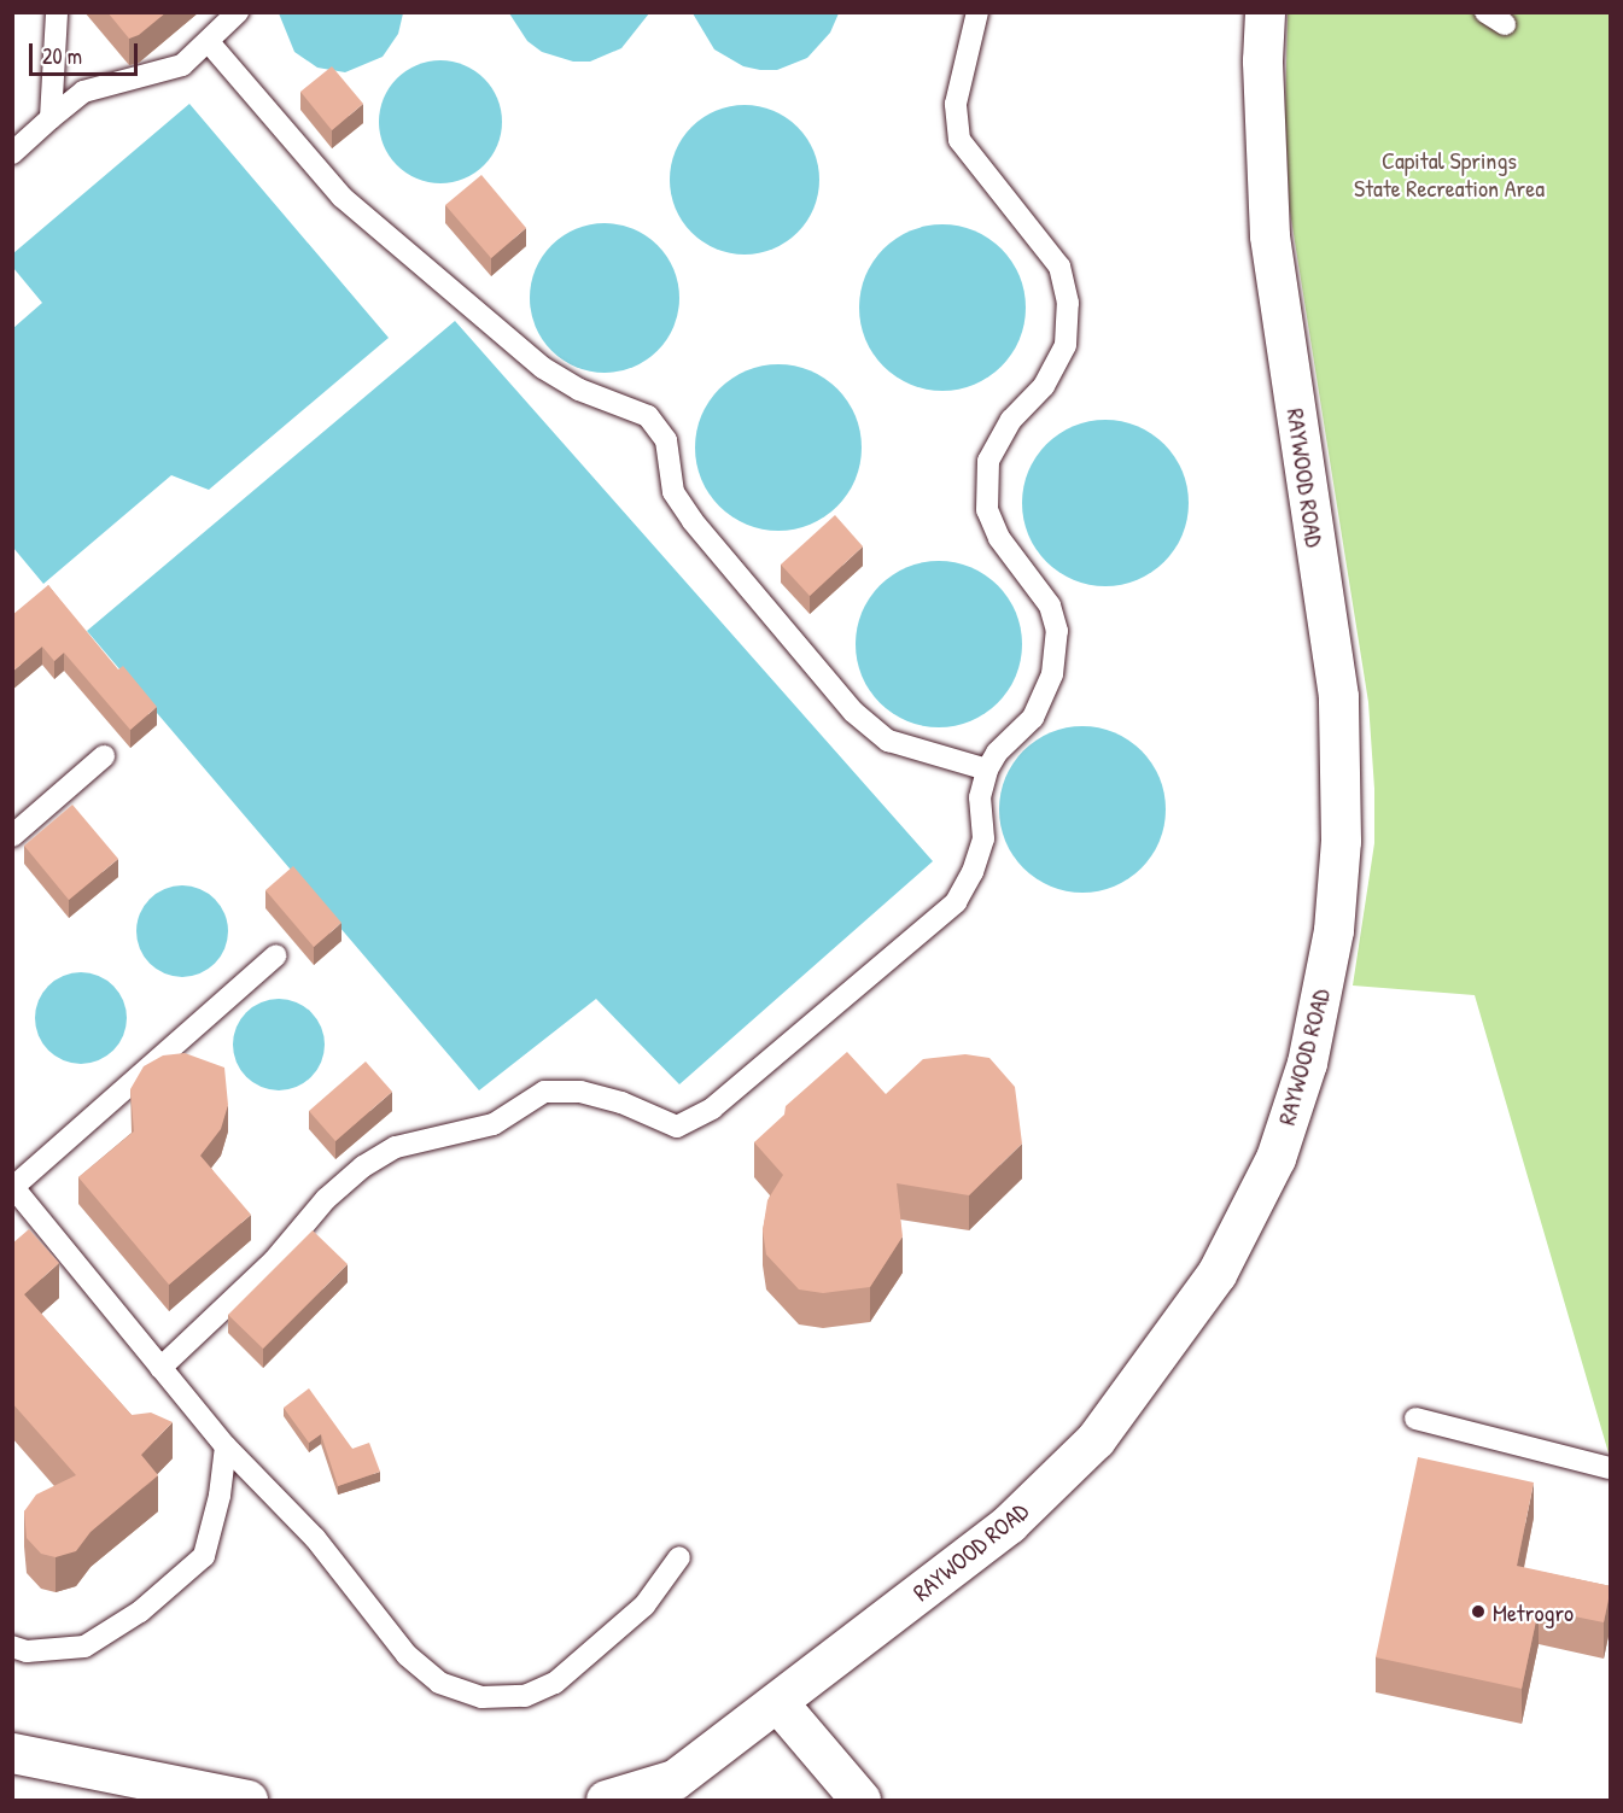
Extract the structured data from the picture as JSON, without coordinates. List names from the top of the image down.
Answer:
{
  "streets": {
    "street": ["RAYWOOD ROAD"]
  },
  "parks": ["Capital Springs State Recreation Area"],
  "places": ["Metrogro"],
  "scale_bar": "20 m"
}
